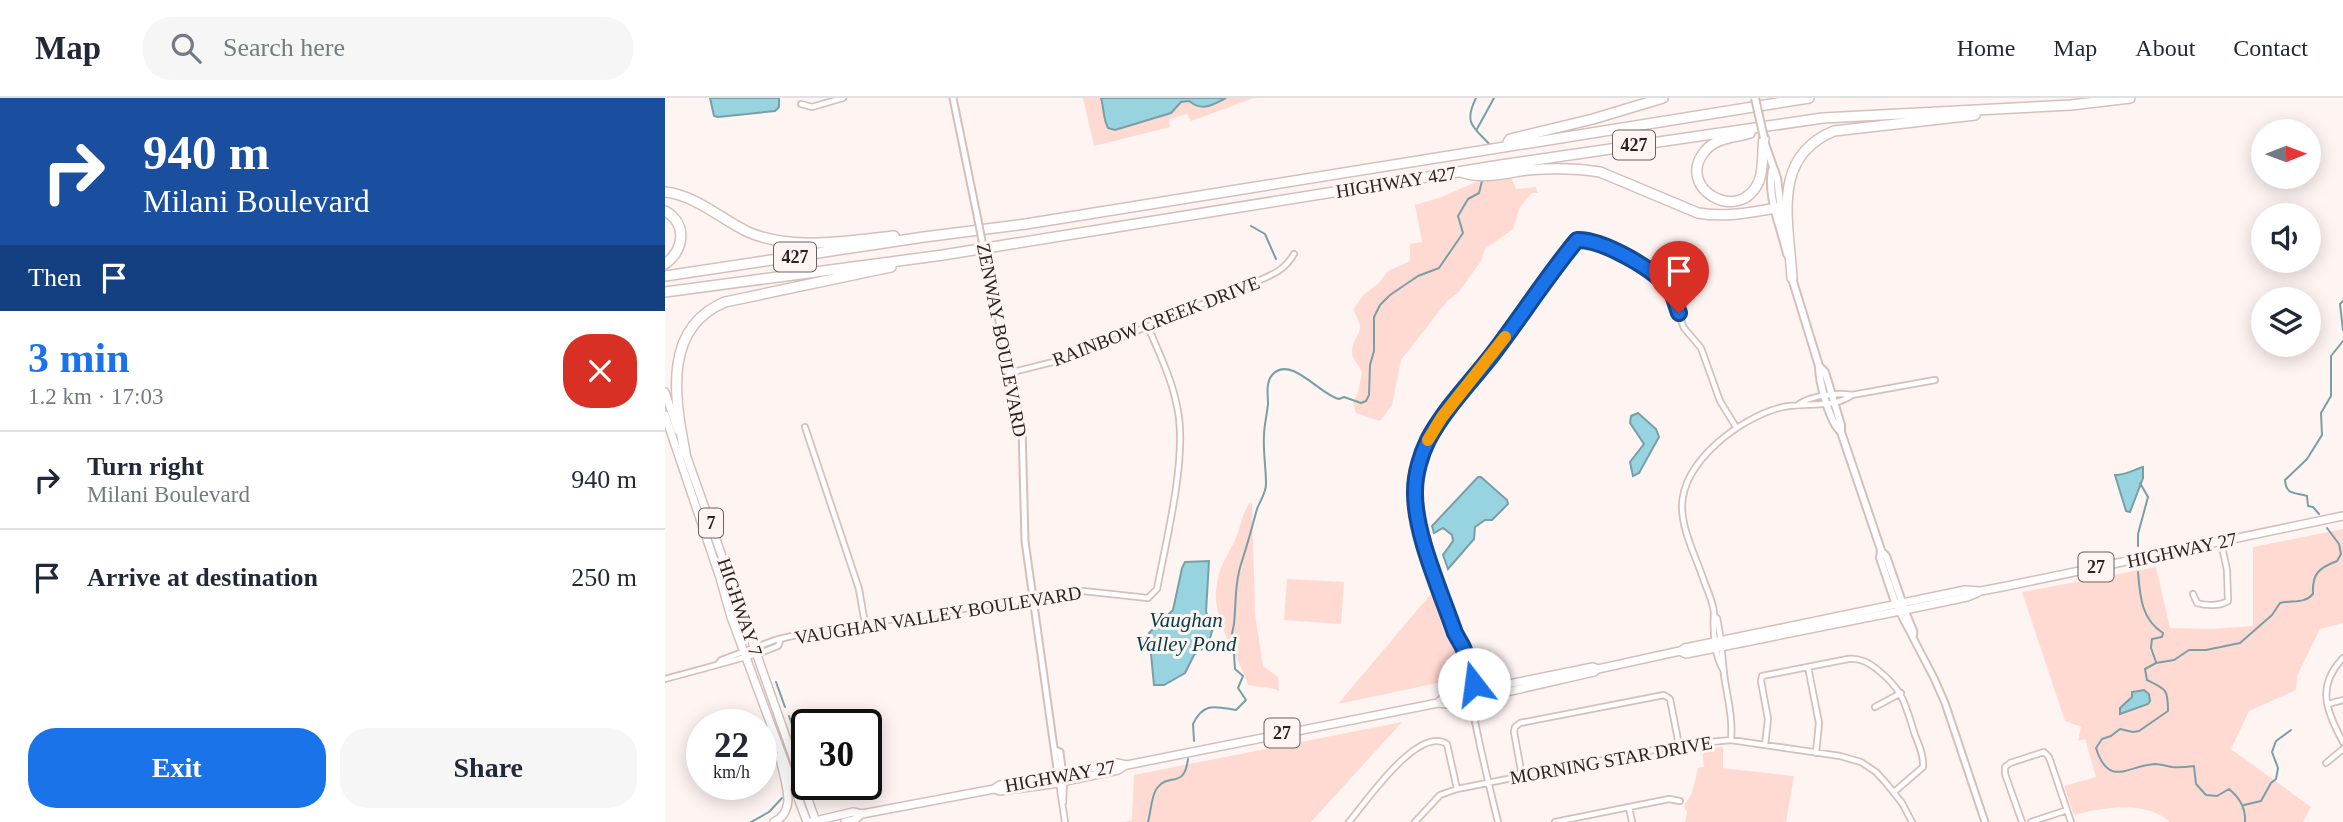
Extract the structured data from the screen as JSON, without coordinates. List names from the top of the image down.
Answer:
{
  "streets": {
    "highway": ["427", "HIGHWAY 427"],
    "main road": [
      "7",
      "HIGHWAY 27",
      "27",
      "HIGHWAY 7"
    ],
    "street": [
      "RAINBOW CREEK DRIVE",
      "ZENWAY BOULEVARD",
      "VAUGHAN VALLEY BOULEVARD",
      "MORNING STAR DRIVE"
    ]
  },
  "crossings": [
    ["RAINBOW CREEK DRIVE", "ZENWAY BOULEVARD"],
    ["RAINBOW CREEK DRIVE", "VAUGHAN VALLEY BOULEVARD"],
    ["ZENWAY BOULEVARD", "HIGHWAY 27"],
    ["ZENWAY BOULEVARD", "VAUGHAN VALLEY BOULEVARD"],
    ["HIGHWAY 27", "HIGHWAY 7"],
    ["HIGHWAY 7", "VAUGHAN VALLEY BOULEVARD"]
  ],
  "water": ["Vaughan Valley Pond"],
  "north": "right",
  "page": {
    "header": "Map",
    "search": "Search here",
    "nav": [
      "Home",
      "Map",
      "About",
      "Contact"
    ],
    "turn": ["940 m", "Milani Boulevard"],
    "then": "Then",
    "heading": ["3 min", "1.2 km · 17:03"],
    "list": [
      {
        "name": "Turn right",
        "note": "Milani Boulevard",
        "value": "940 m"
      },
      {
        "name": "Arrive at destination",
        "value": "250 m"
      }
    ],
    "speed": "22 km/h",
    "limit": "30",
    "buttons": ["Exit", "Share"]
  }
}
